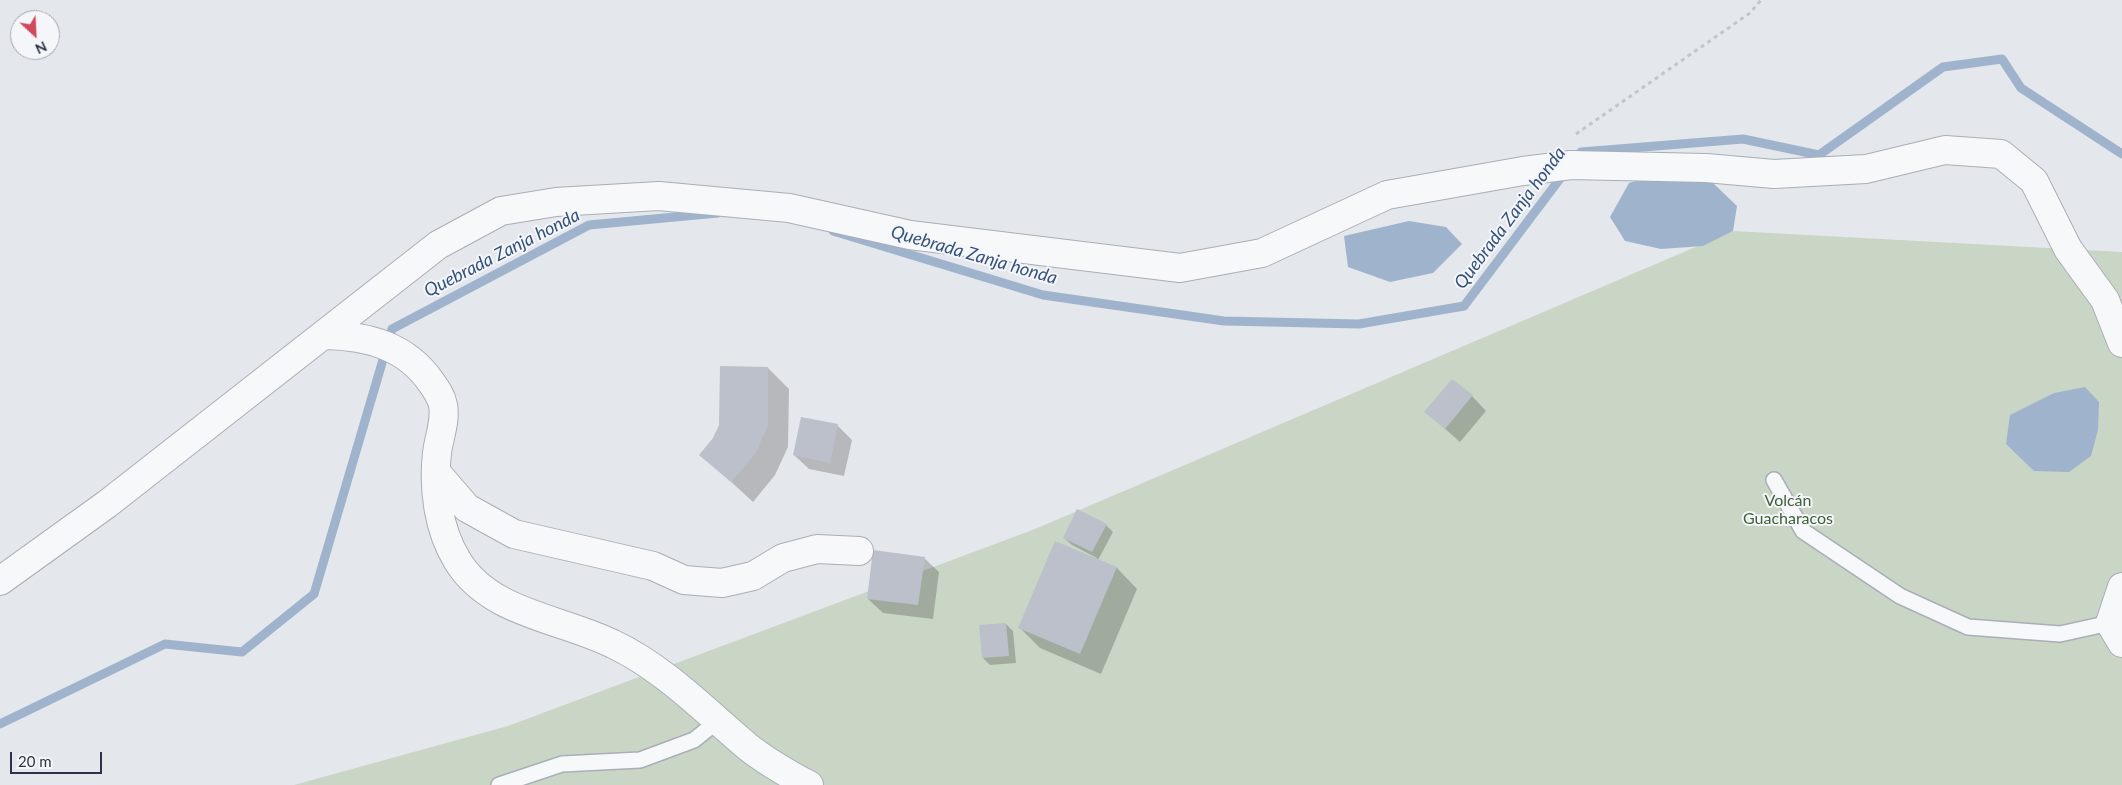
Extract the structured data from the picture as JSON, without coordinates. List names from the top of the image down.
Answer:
{
  "water": ["Quebrada Zanja honda"],
  "parks": ["Volcán Guacharacos"],
  "scale_bar": "20 m",
  "north": "bottom right"
}
